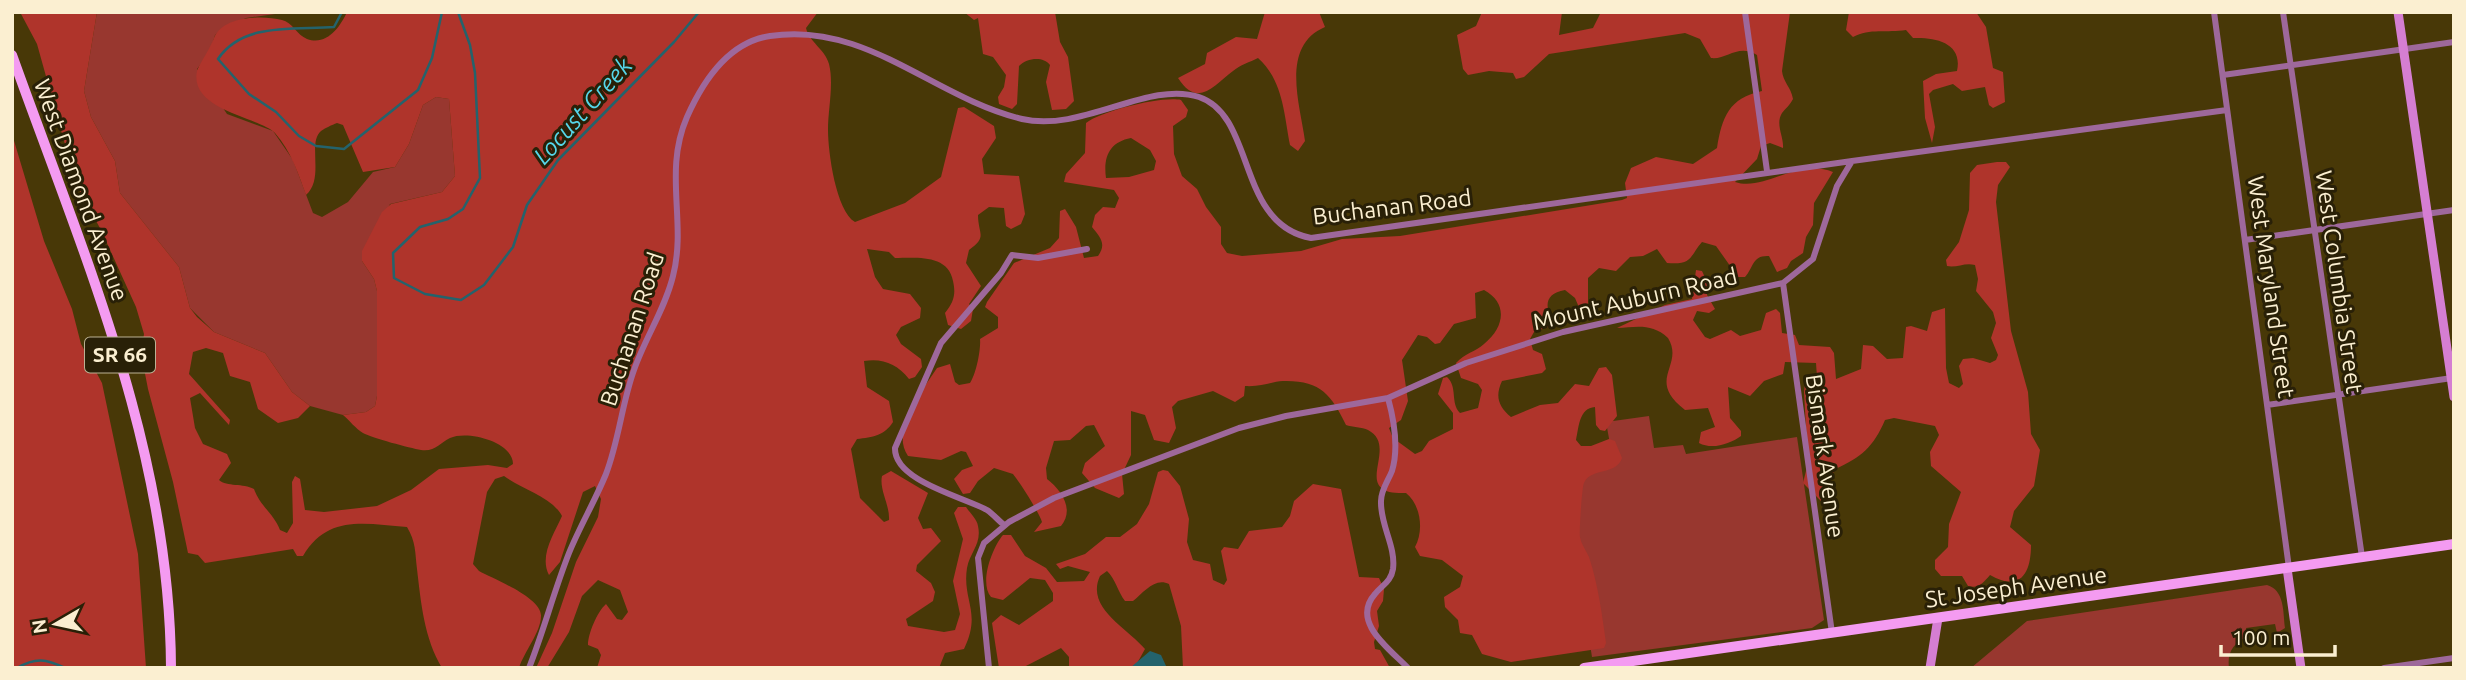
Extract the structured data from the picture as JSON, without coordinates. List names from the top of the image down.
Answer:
{
  "streets": {
    "main road": [
      "West Diamond Avenue",
      "West Maryland Street",
      "SR 66",
      "St Joseph Avenue"
    ],
    "street": [
      "Buchanan Road",
      "West Columbia Street",
      "Mount Auburn Road",
      "Bismark Avenue"
    ]
  },
  "crossings": [
    ["Buchanan Road", "Mount Auburn Road"],
    ["West Columbia Street", "St Joseph Avenue"],
    ["West Maryland Street", "St Joseph Avenue"],
    ["Mount Auburn Road", "Bismark Avenue"],
    ["Bismark Avenue", "St Joseph Avenue"]
  ],
  "water": ["Locust Creek"],
  "scale_bar": "100 m",
  "north": "left"
}
